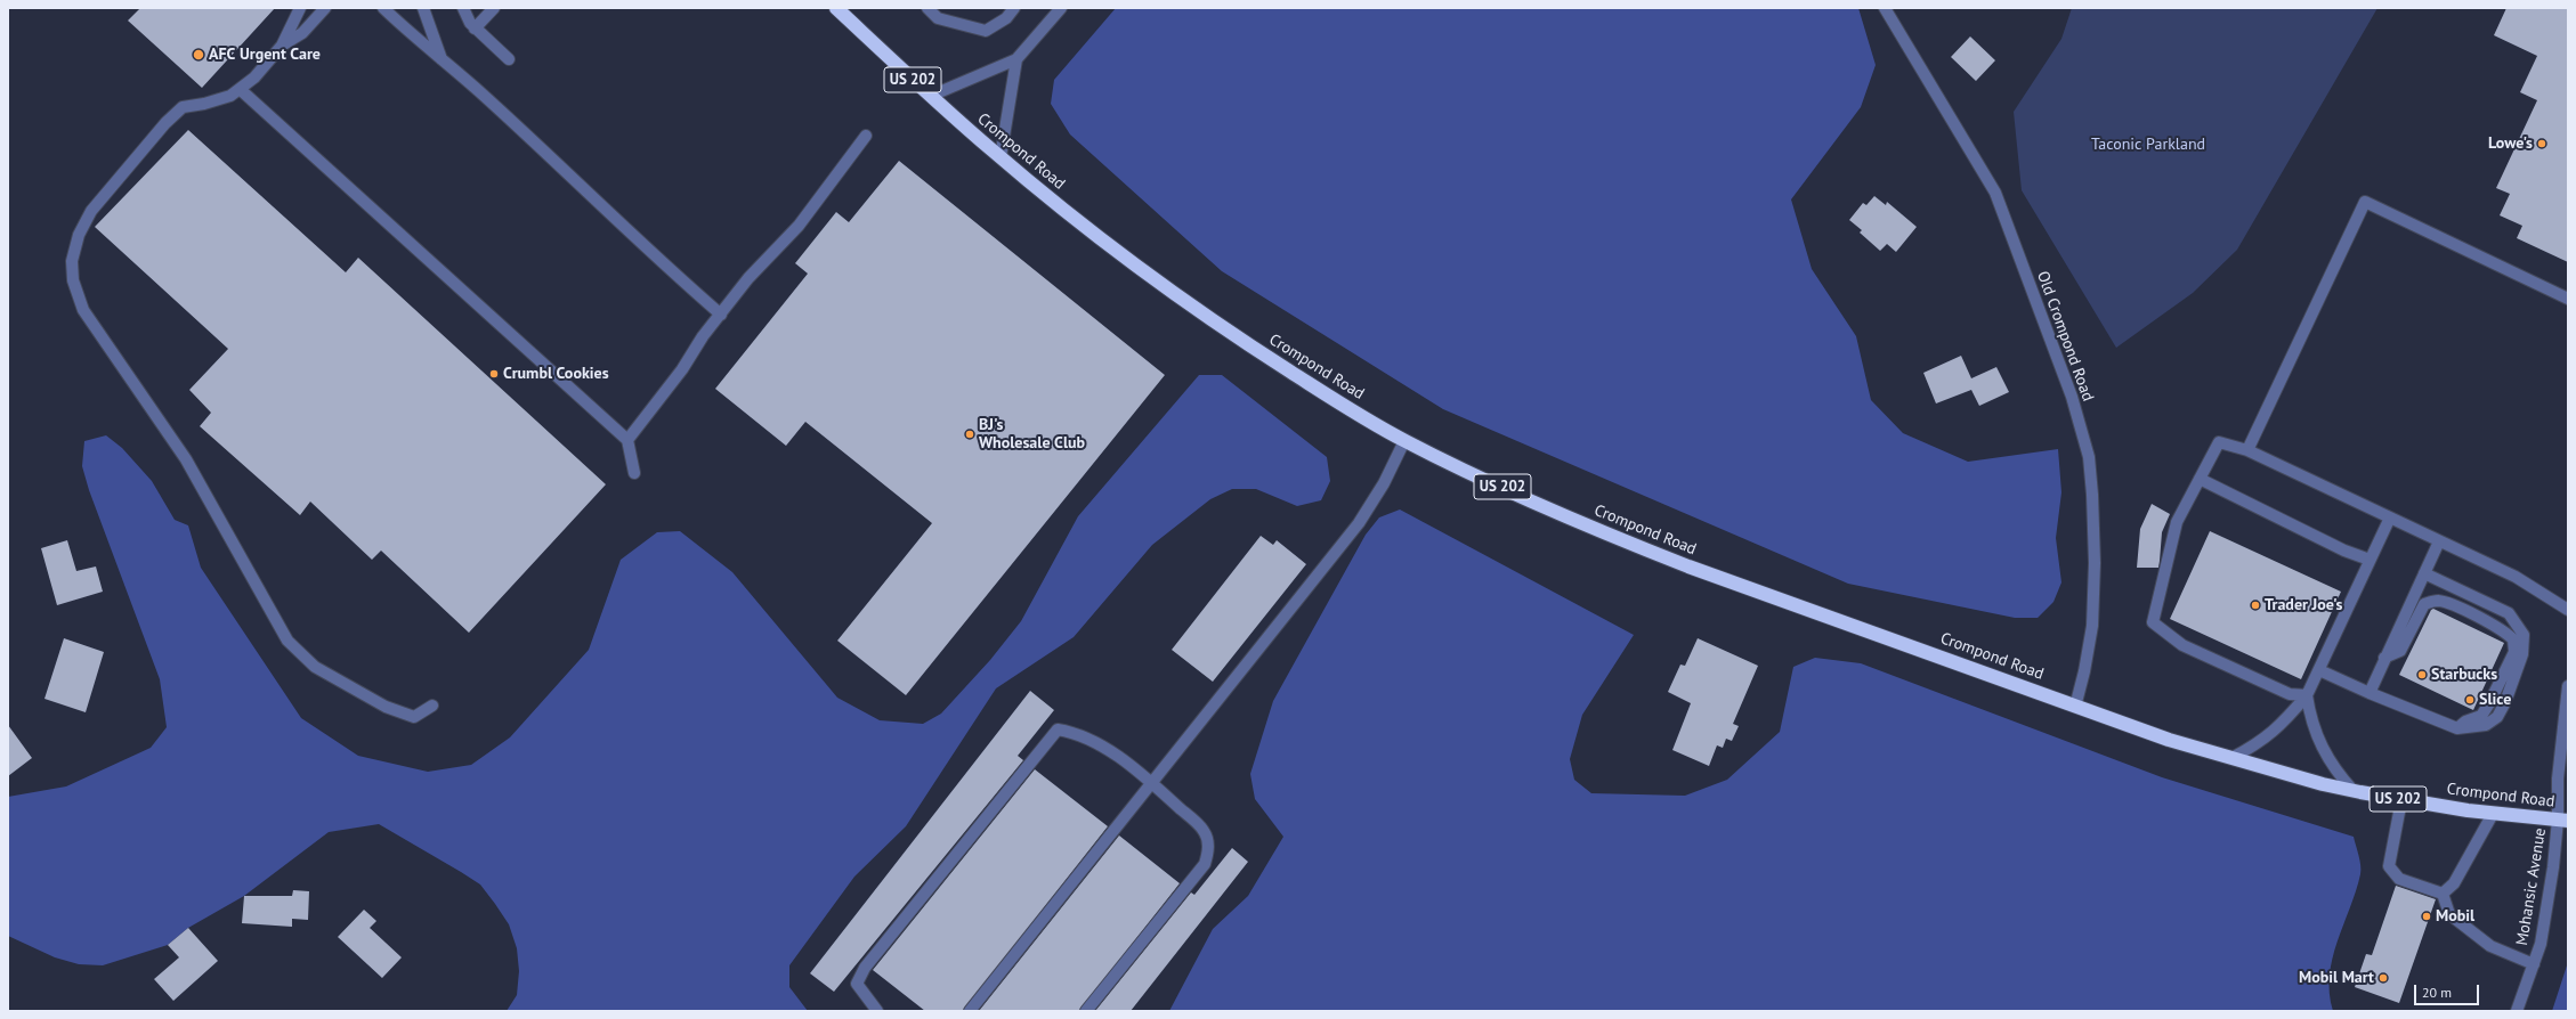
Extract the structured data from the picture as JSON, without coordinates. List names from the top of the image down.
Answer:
{
  "streets": {
    "highway": ["US 202", "Crompond Road"],
    "street": ["Old Crompond Road", "Mohansic Avenue"]
  },
  "crossings": [
    ["Crompond Road", "Old Crompond Road"],
    ["Crompond Road", "Mohansic Avenue"]
  ],
  "parks": ["Taconic Parkland"],
  "places": [
    "AFC Urgent Care",
    "Lowe's",
    "Crumbl Cookies",
    "BJ's Wholesale Club",
    "Trader Joe's",
    "Starbucks",
    "Slice",
    "Mobil",
    "Mobil Mart"
  ],
  "scale_bar": "20 m"
}
